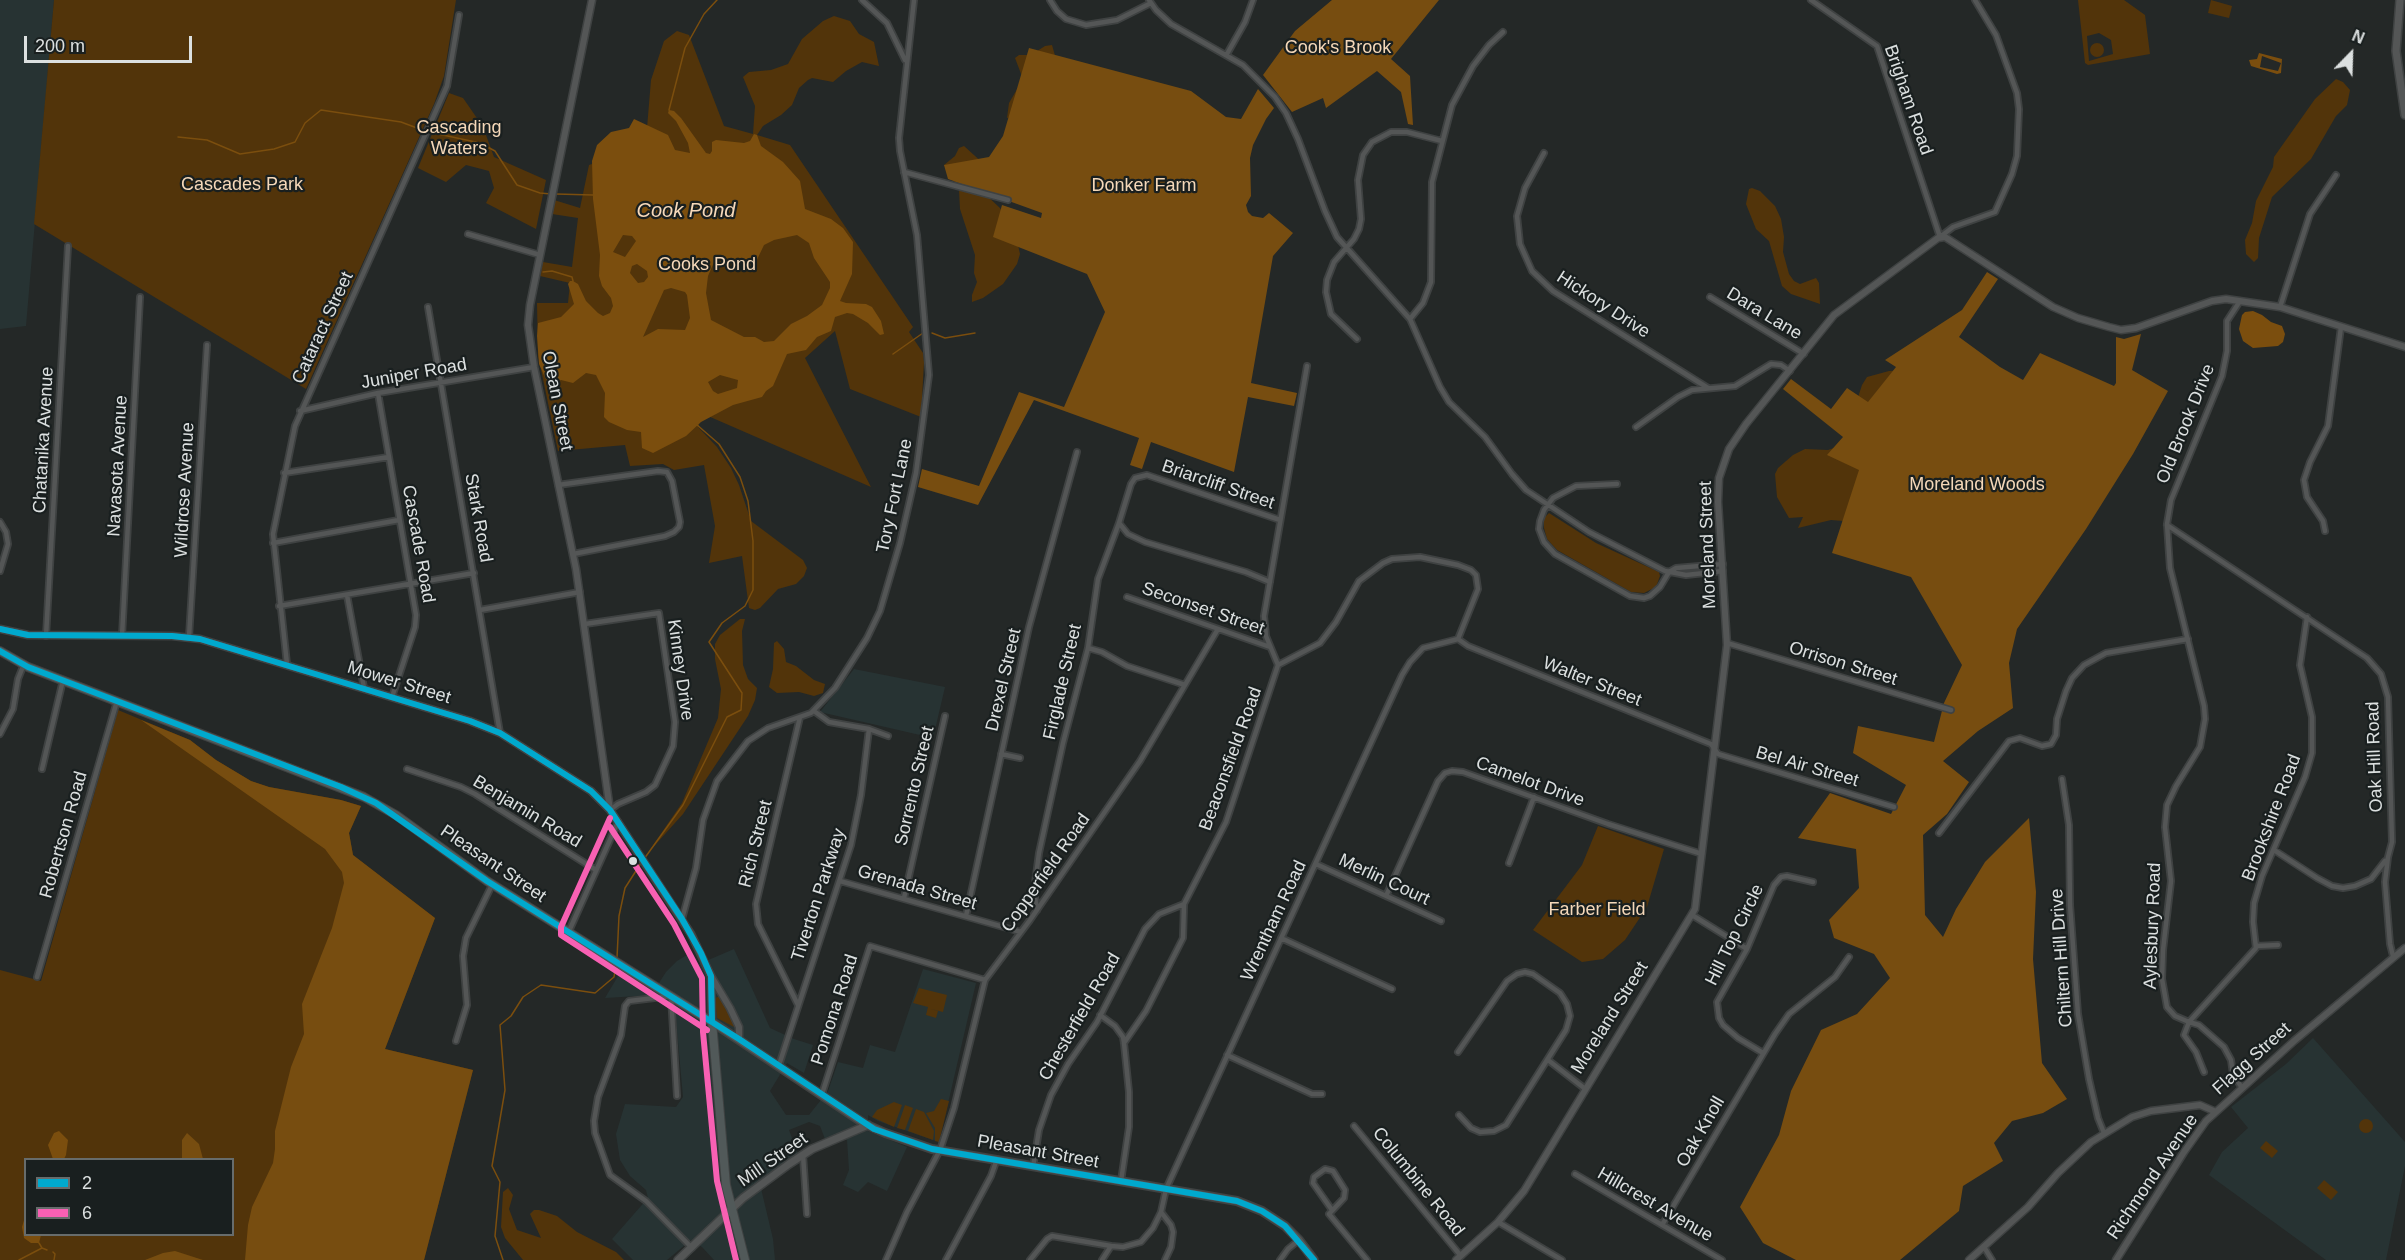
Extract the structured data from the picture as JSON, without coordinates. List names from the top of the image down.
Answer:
{
  "streets": {
    "main road": ["Pleasant Street", "Mill Street"],
    "street": [
      "Brigham Road",
      "Hickory Drive",
      "Dara Lane",
      "Cataract Street",
      "Juniper Road",
      "Olean Street",
      "Old Brook Drive",
      "Chatanika Avenue",
      "Navasota Avenue",
      "Briarcliff Street",
      "Wildrose Avenue",
      "Tory Fort Lane",
      "Stark Road",
      "Cascade Road",
      "Moreland Street",
      "Seconset Street",
      "Orrison Street",
      "Kinney Drive",
      "Drexel Street",
      "Firglade Street",
      "Walter Street",
      "Mower Street",
      "Oak Hill Road",
      "Beaconsfield Road",
      "Bel Air Street",
      "Camelot Drive",
      "Sorrento Street",
      "Benjamin Road",
      "Brookshire Road",
      "Robertson Road",
      "Rich Street",
      "Copperfield Road",
      "Merlin Court",
      "Grenada Street",
      "Tiverton Parkway",
      "Wrentham Road",
      "Aylesbury Road",
      "Hill Top Circle",
      "Chiltern Hill Drive",
      "Pomona Road",
      "Chesterfield Road",
      "Flagg Street",
      "Oak Knoll",
      "Richmond Avenue",
      "Columbine Road",
      "Hillcrest Avenue"
    ]
  },
  "crossings": [
    ["Brigham Road", "Moreland Street"],
    ["Dara Lane", "Moreland Street"],
    ["Cataract Street", "Juniper Road"],
    ["Cataract Street", "Mower Street"],
    ["Juniper Road", "Olean Street"],
    ["Juniper Road", "Stark Road"],
    ["Juniper Road", "Cascade Road"],
    ["Olean Street", "Kinney Drive"],
    ["Olean Street", "Mower Street"],
    ["Old Brook Drive", "Oak Hill Road"],
    ["Old Brook Drive", "Aylesbury Road"],
    ["Chatanika Avenue", "Mower Street"],
    ["Navasota Avenue", "Mower Street"],
    ["Briarcliff Street", "Firglade Street"],
    ["Wildrose Avenue", "Mower Street"],
    ["Tory Fort Lane", "Mower Street"],
    ["Tory Fort Lane", "Rich Street"],
    ["Stark Road", "Mower Street"],
    ["Cascade Road", "Mower Street"],
    ["Moreland Street", "Orrison Street"],
    ["Moreland Street", "Walter Street"],
    ["Moreland Street", "Bel Air Street"],
    ["Moreland Street", "Camelot Drive"],
    ["Moreland Street", "Columbine Road"],
    ["Seconset Street", "Copperfield Road"],
    ["Kinney Drive", "Mower Street"],
    ["Drexel Street", "Grenada Street"],
    ["Firglade Street", "Copperfield Road"],
    ["Walter Street", "Bel Air Street"],
    ["Walter Street", "Wrentham Road"],
    ["Mower Street", "Pleasant Street"],
    ["Oak Hill Road", "Brookshire Road"],
    ["Oak Hill Road", "Aylesbury Road"],
    ["Oak Hill Road", "Flagg Street"],
    ["Beaconsfield Road", "Chesterfield Road"],
    ["Camelot Drive", "Merlin Court"],
    ["Sorrento Street", "Grenada Street"],
    ["Robertson Road", "Pleasant Street"],
    ["Rich Street", "Tiverton Parkway"],
    ["Pleasant Street", "Copperfield Road"],
    ["Pleasant Street", "Tiverton Parkway"],
    ["Pleasant Street", "Wrentham Road"],
    ["Pleasant Street", "Pomona Road"],
    ["Pleasant Street", "Chesterfield Road"],
    ["Pleasant Street", "Mill Street"],
    ["Copperfield Road", "Grenada Street"],
    ["Copperfield Road", "Pomona Road"],
    ["Merlin Court", "Wrentham Road"],
    ["Grenada Street", "Tiverton Parkway"],
    ["Hill Top Circle", "Oak Knoll"],
    ["Chiltern Hill Drive", "Flagg Street"],
    ["Flagg Street", "Richmond Avenue"],
    ["Oak Knoll", "Hillcrest Avenue"]
  ],
  "water": ["Cook Pond"],
  "parks": [
    "Cook's Brook",
    "Cascading Waters",
    "Cascades Park",
    "Donker Farm",
    "Cooks Pond",
    "Moreland Woods",
    "Farber Field"
  ],
  "lines": ["transit line 2", "transit line 6"],
  "legend": ["2", "6"],
  "scale_bar": "200 m",
  "north": "top right"
}
